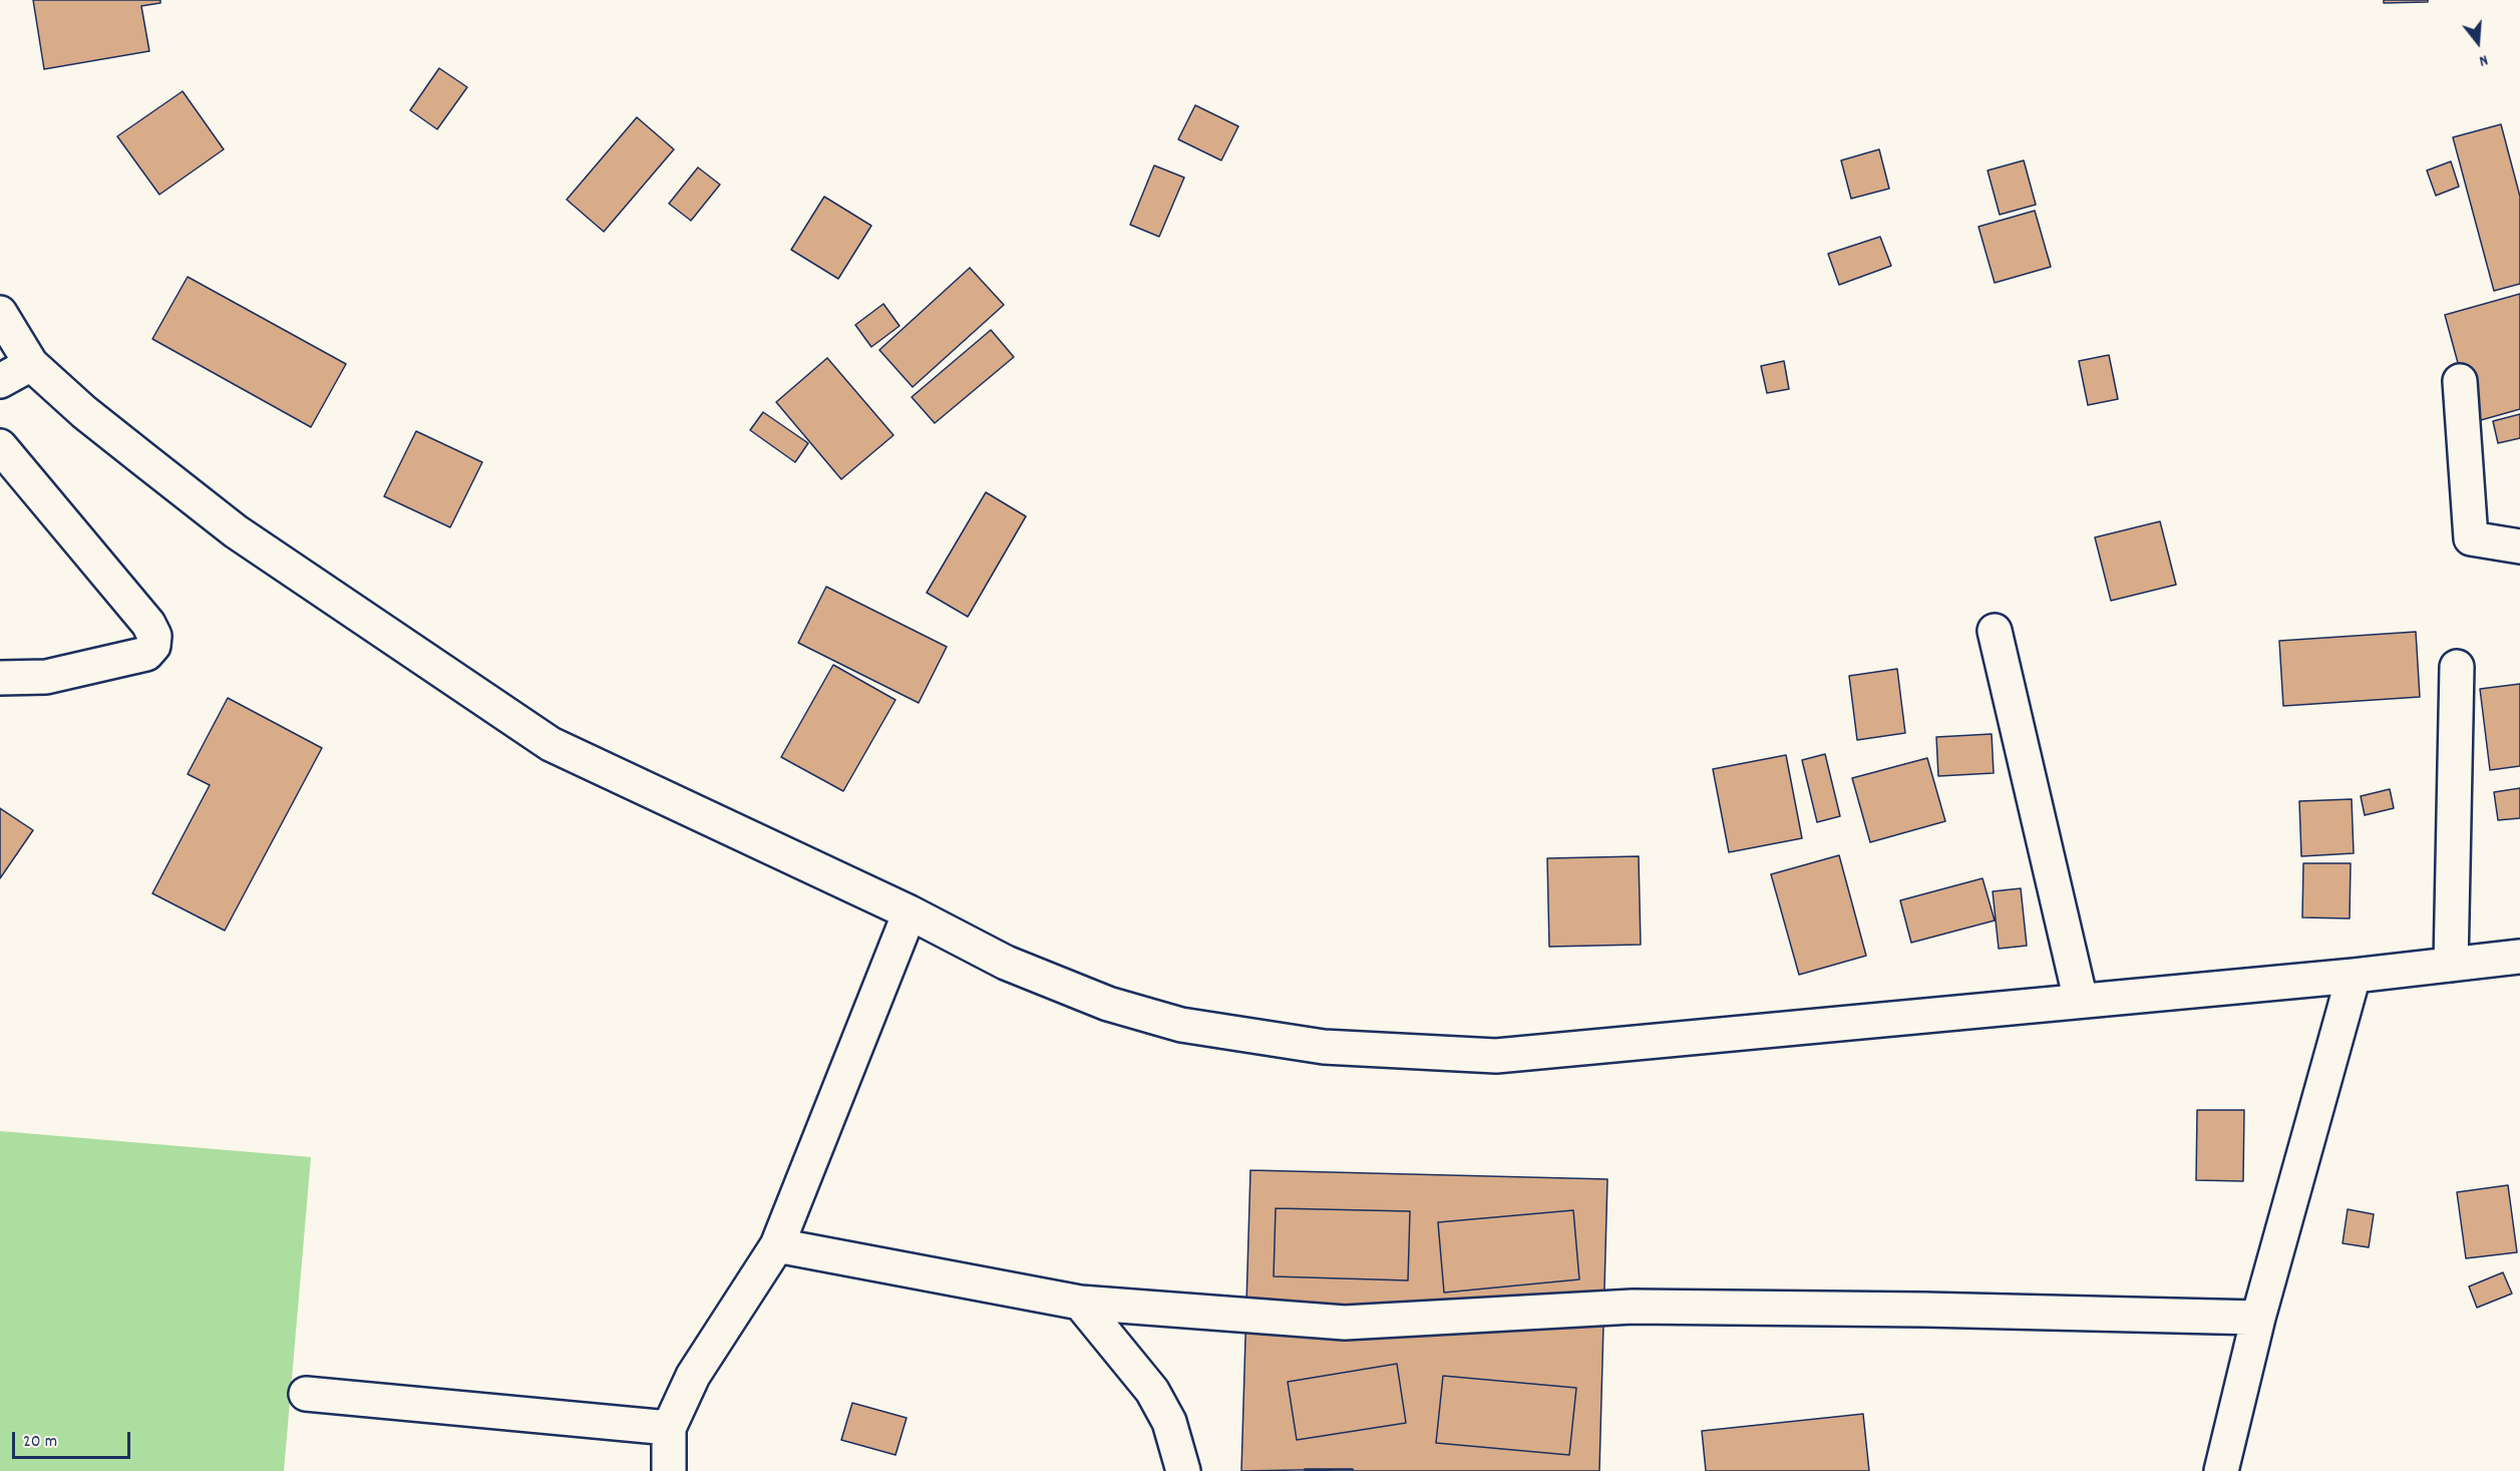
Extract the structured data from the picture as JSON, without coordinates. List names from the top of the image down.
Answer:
{
  "scale_bar": "20 m",
  "north": "bottom"
}
